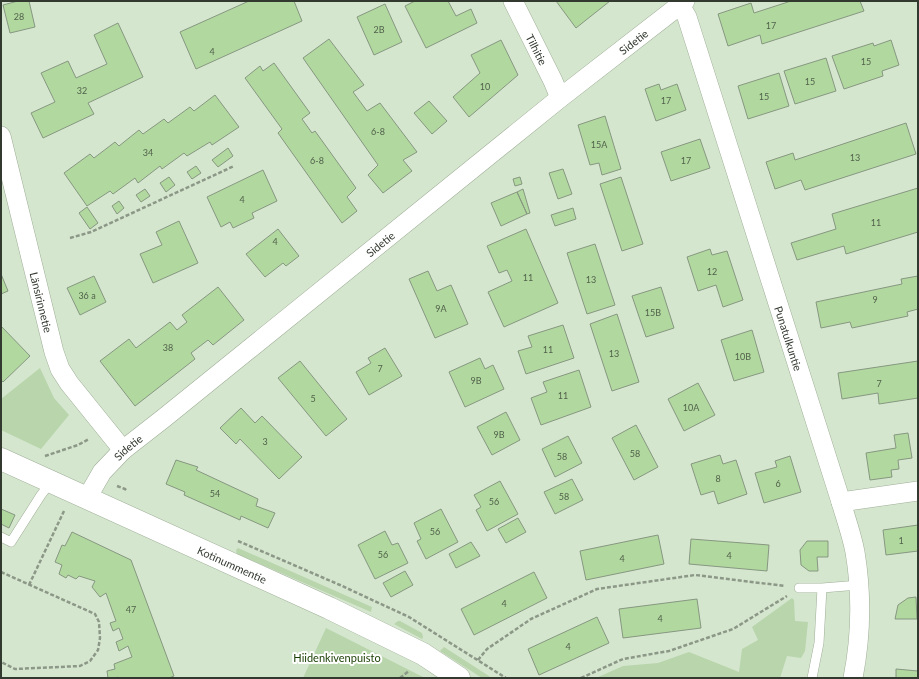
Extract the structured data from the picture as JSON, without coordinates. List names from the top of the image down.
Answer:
{
  "streets": {
    "main road": ["Kotinummentie"],
    "street": [
      "Sidetie",
      "Tilhitie",
      "Länsirinnetie",
      "Punatulkuntie"
    ]
  },
  "crossings": [
    ["Sidetie", "Tilhitie"],
    ["Sidetie", "Länsirinnetie"],
    ["Sidetie", "Punatulkuntie"],
    ["Sidetie", "Kotinummentie"]
  ],
  "parks": ["Hiidenkivenpuisto"],
  "house_numbers": [
    "28",
    "17",
    "2B",
    "4",
    "15",
    "15",
    "10",
    "32",
    "15",
    "17",
    "6-8",
    "15A",
    "34",
    "13",
    "6-8",
    "17",
    "4",
    "11",
    "4",
    "12",
    "11",
    "13",
    "36 a",
    "9",
    "9A",
    "15B",
    "38",
    "11",
    "13",
    "10B",
    "7",
    "9B",
    "7",
    "11",
    "5",
    "10A",
    "9B",
    "3",
    "58",
    "58",
    "8",
    "6",
    "54",
    "58",
    "56",
    "56",
    "1",
    "56",
    "4",
    "4",
    "4",
    "47",
    "4",
    "4"
  ]
}
